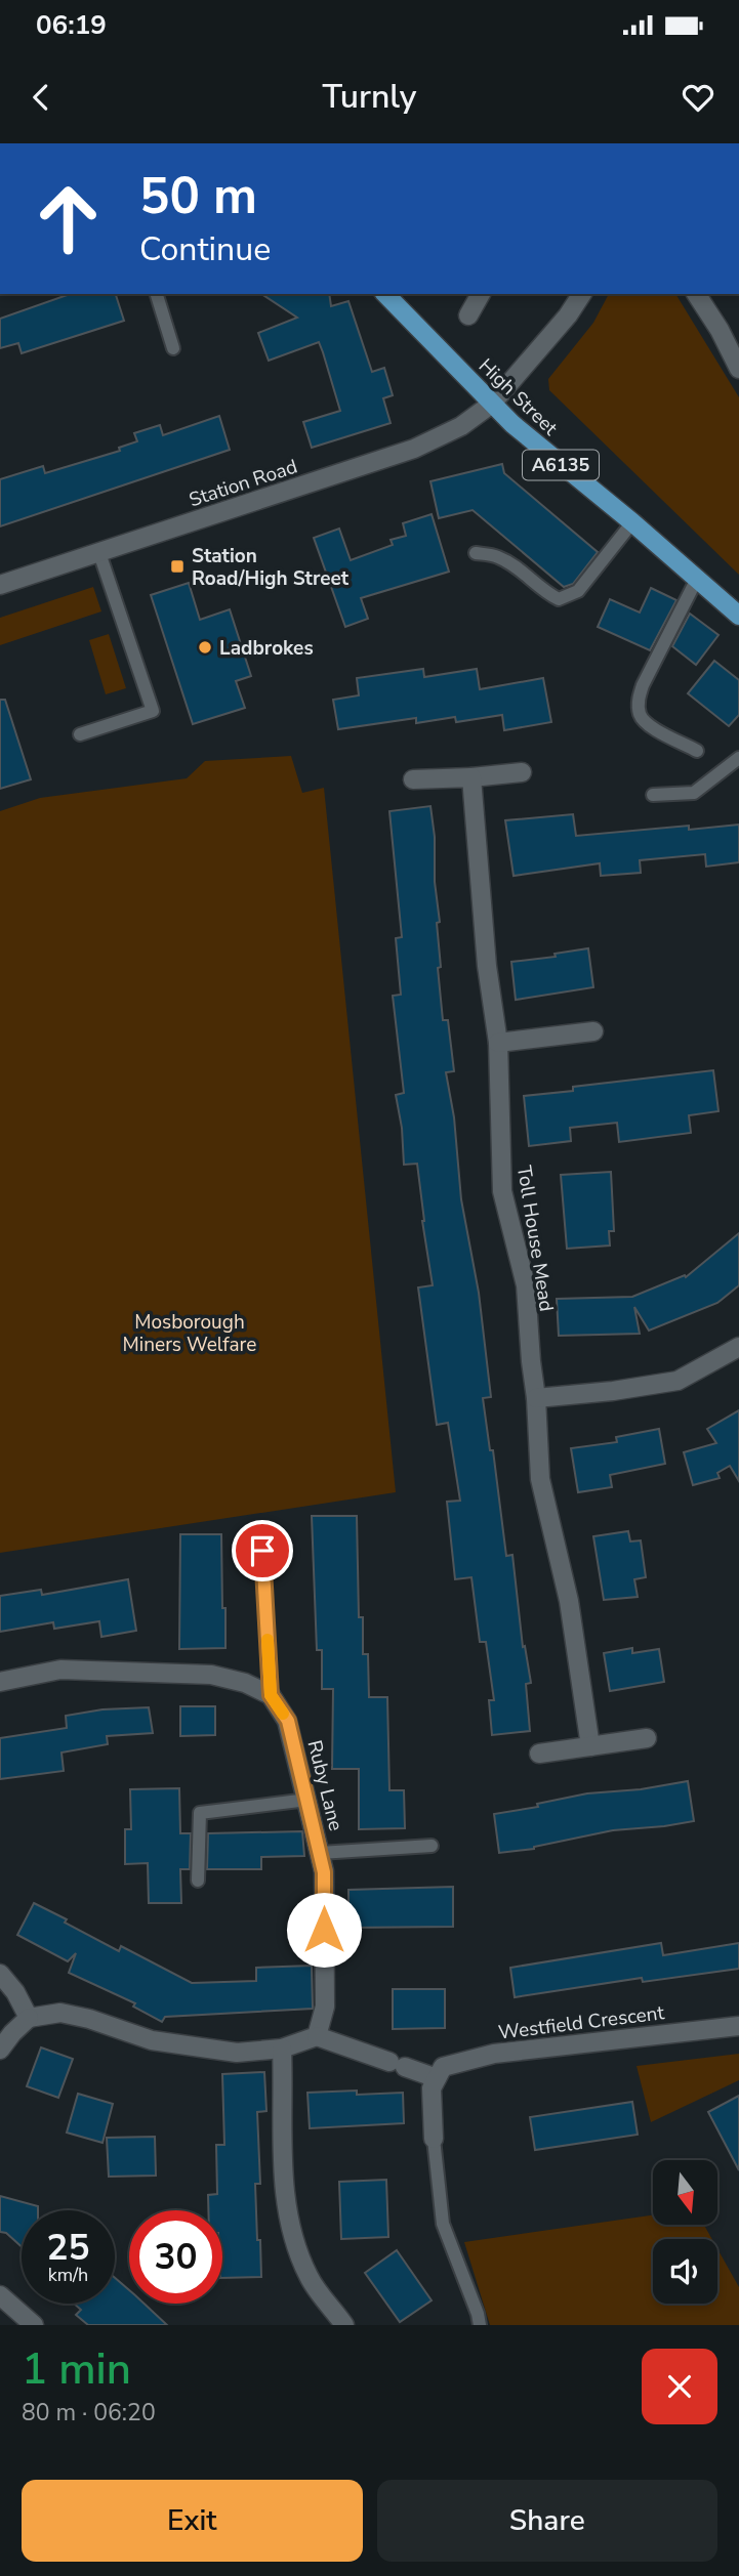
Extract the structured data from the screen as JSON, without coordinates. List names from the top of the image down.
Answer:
{
  "streets": {
    "main road": ["High Street", "A6135"],
    "street": [
      "Station Road",
      "Toll House Mead",
      "Ruby Lane",
      "Westfield Crescent"
    ]
  },
  "crossings": [
    ["High Street", "A6135"],
    ["High Street", "Station Road"]
  ],
  "parks": ["Mosborough Miners Welfare"],
  "places": {
    "transit": ["Station Road/High Street"],
    "other": ["Ladbrokes"]
  },
  "north": "bottom",
  "page": {
    "status": "06:19",
    "header": "Turnly",
    "turn": ["50 m", "Continue"],
    "speed": "25 km/h",
    "limit": "30",
    "heading": ["1 min", "80 m · 06:20"],
    "buttons": ["Exit", "Share"]
  }
}
